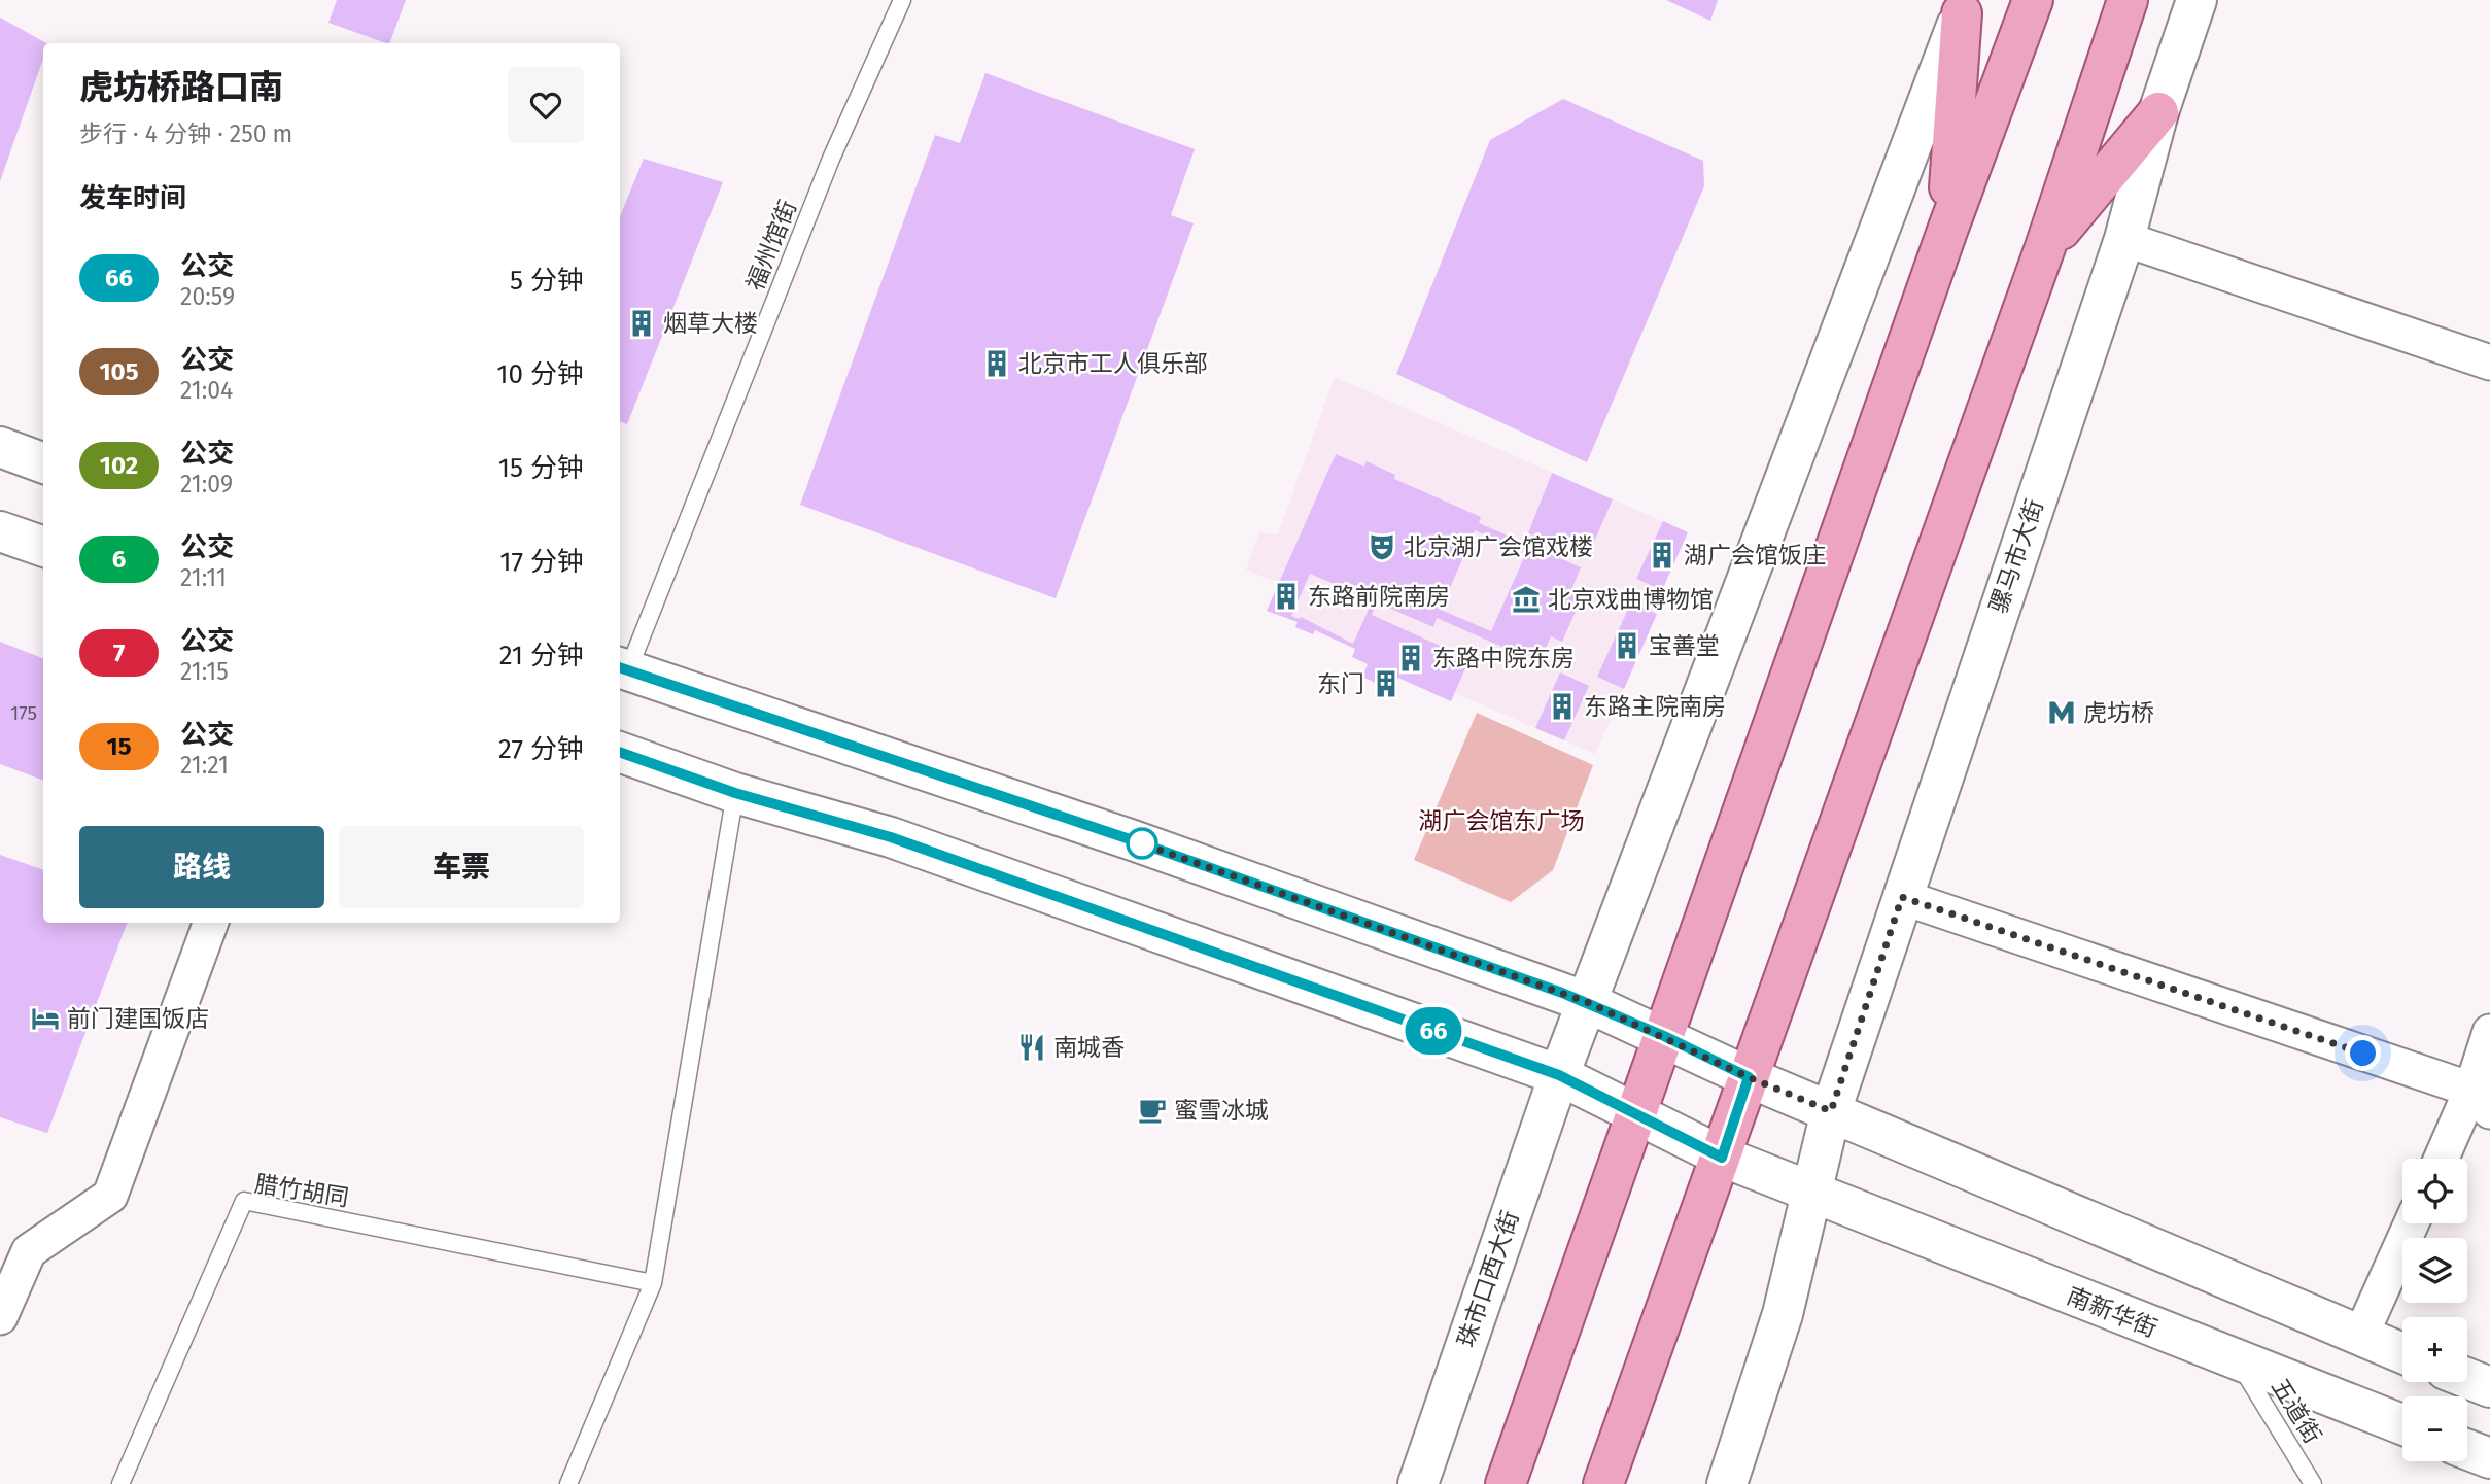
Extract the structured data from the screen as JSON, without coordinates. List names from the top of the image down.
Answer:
{
  "streets": {
    "main road": ["骡马市大街", "珠市口西大街", "南新华街"],
    "lane": ["福州馆街", "腊竹胡同", "五道街"]
  },
  "crossings": [
    ["骡马市大街", "南新华街"],
    ["珠市口西大街", "南新华街"],
    ["南新华街", "五道街"]
  ],
  "parks": ["湖广会馆东广场"],
  "places": {
    "building": [
      "烟草大楼",
      "北京市工人俱乐部",
      "湖广会馆饭庄",
      "东路前院南房",
      "宝善堂",
      "东路中院东房",
      "东门",
      "东路主院南房"
    ],
    "theatre": ["北京湖广会馆戏楼"],
    "museum": ["北京戏曲博物馆"],
    "metro station": ["虎坊桥"],
    "hotel": ["前门建国饭店"],
    "restaurant": ["南城香"],
    "cafe": ["蜜雪冰城"]
  },
  "lines": ["bus line 66"],
  "house_numbers": ["175"],
  "page": {
    "on_map": "66",
    "heading": [
      ["虎坊桥路口南", "步行 · 4 分钟 · 250 m"],
      "发车时间"
    ],
    "list": [
      {
        "mark": "66",
        "name": "公交",
        "note": "20:59",
        "value": "5 分钟"
      },
      {
        "mark": "105",
        "name": "公交",
        "note": "21:04",
        "value": "10 分钟"
      },
      {
        "mark": "102",
        "name": "公交",
        "note": "21:09",
        "value": "15 分钟"
      },
      {
        "mark": "6",
        "name": "公交",
        "note": "21:11",
        "value": "17 分钟"
      },
      {
        "mark": "7",
        "name": "公交",
        "note": "21:15",
        "value": "21 分钟"
      },
      {
        "mark": "15",
        "name": "公交",
        "note": "21:21",
        "value": "27 分钟"
      }
    ],
    "buttons": ["路线", "车票"],
    "map_buttons": ["+", "−"]
  }
}
